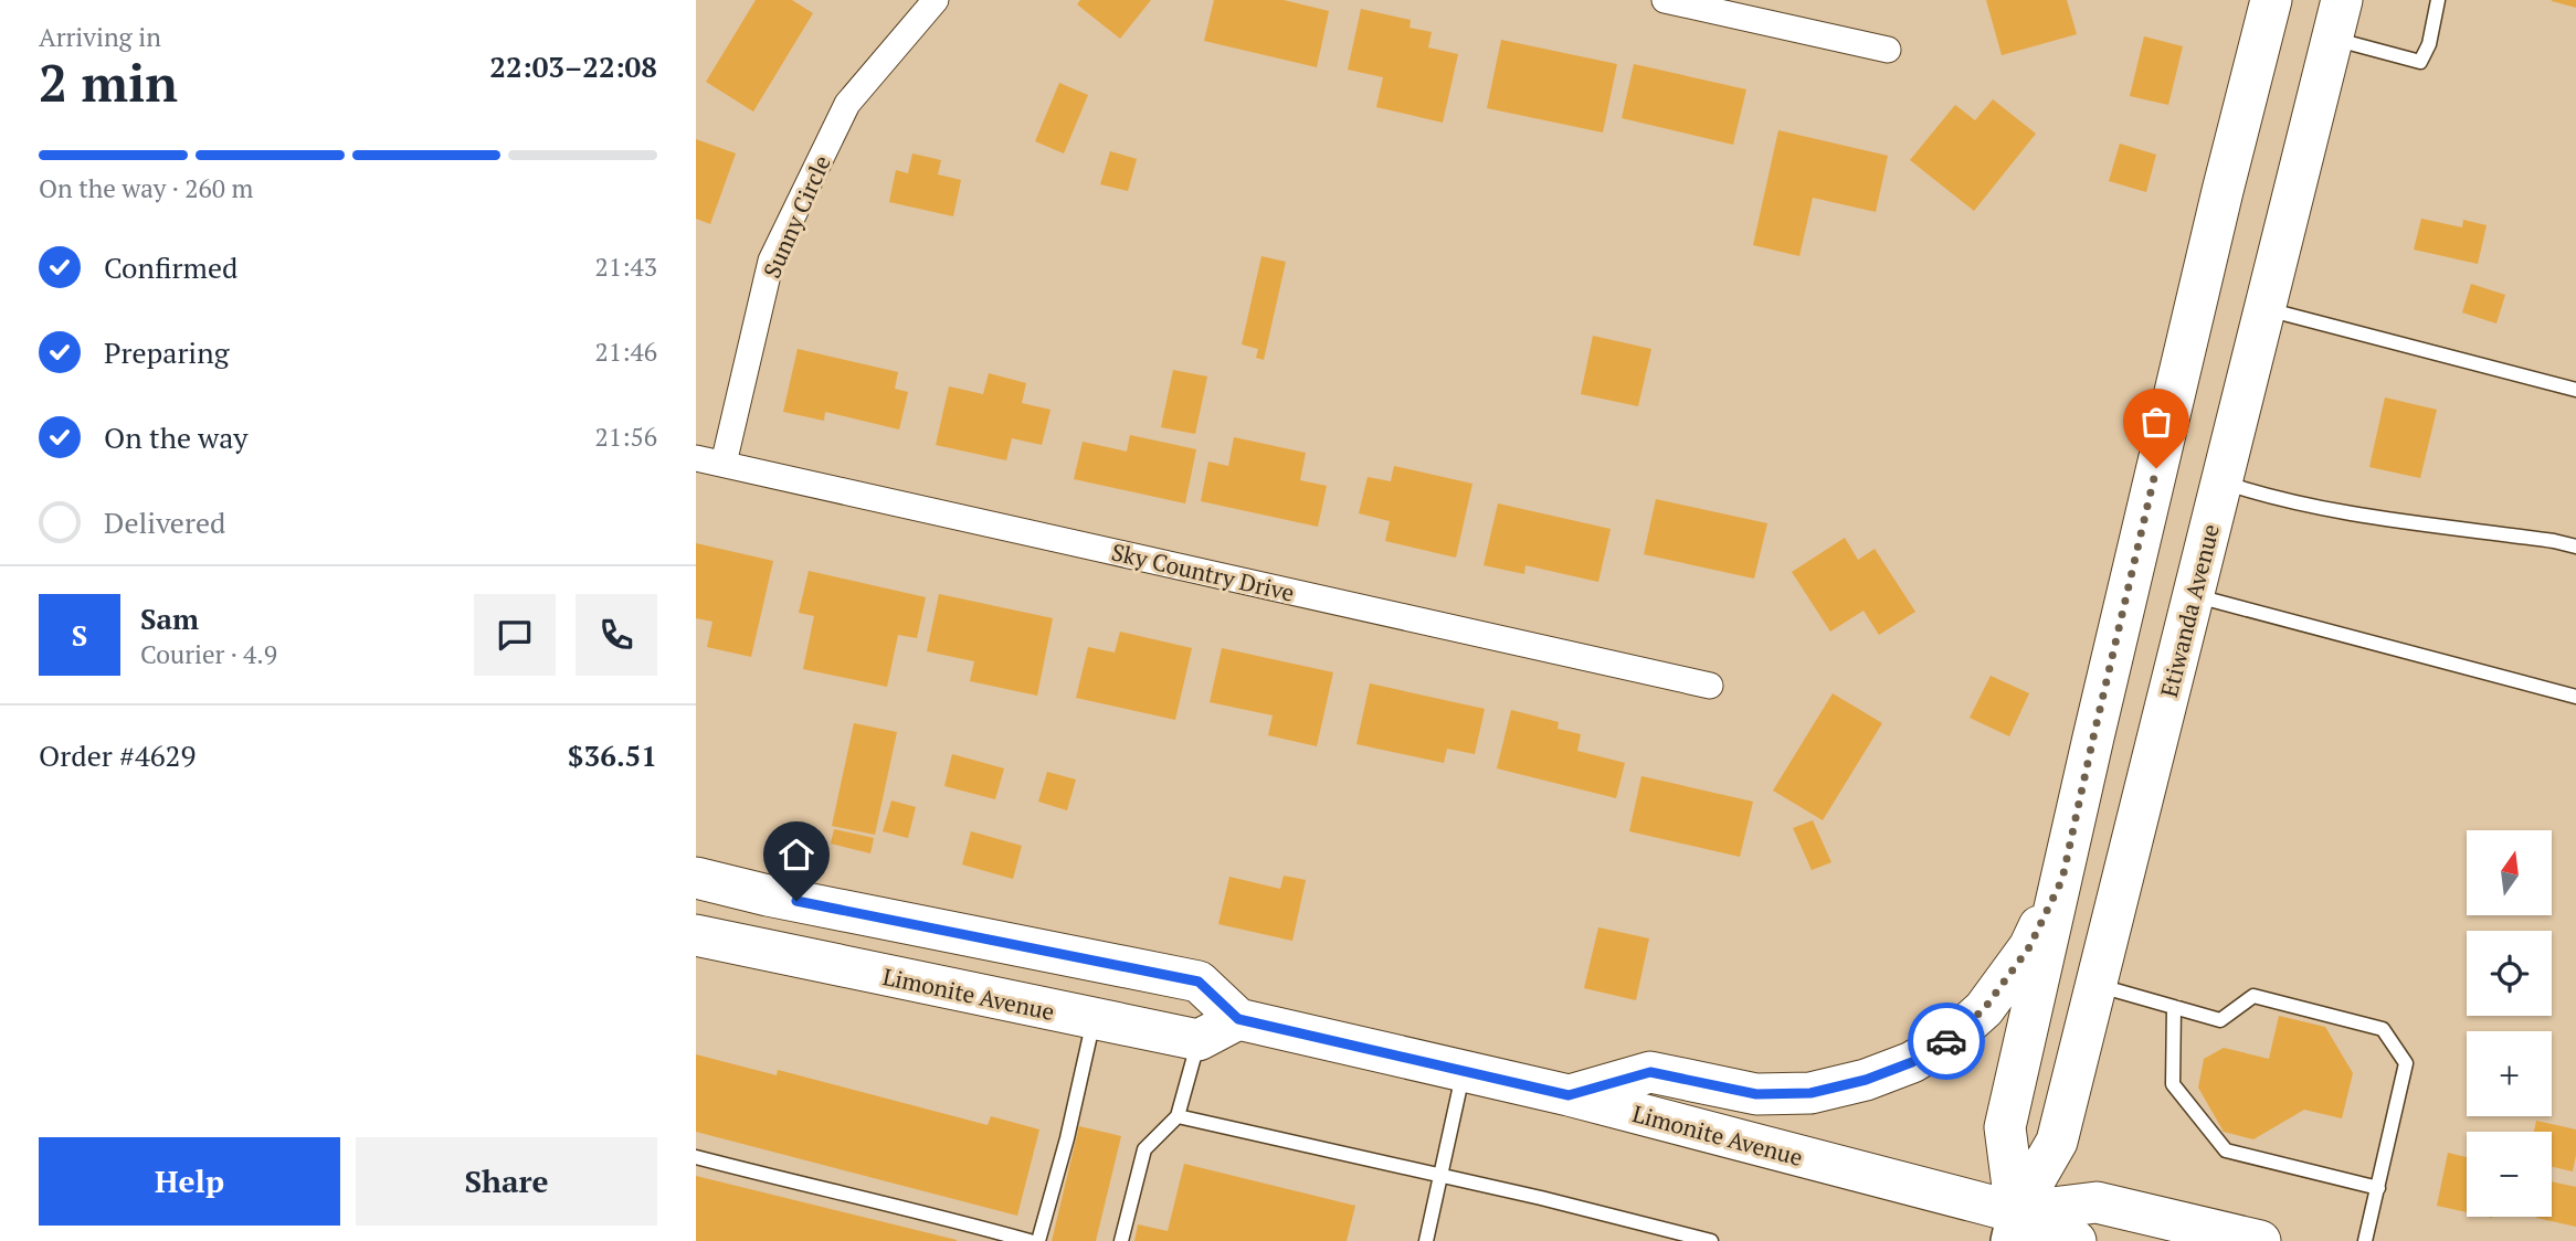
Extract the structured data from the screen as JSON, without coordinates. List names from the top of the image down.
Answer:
{
  "streets": {
    "main road": ["Etiwanda Avenue", "Limonite Avenue"],
    "street": ["Sunny Circle", "Sky Country Drive"]
  },
  "crossings": [
    ["Sunny Circle", "Sky Country Drive"],
    ["Etiwanda Avenue", "Limonite Avenue"]
  ],
  "north": "top",
  "page": {
    "heading": ["2 min", "Arriving in", "22:03–22:08"],
    "panel": [
      "Sam",
      "Courier · 4.9",
      "Order #4629",
      "$36.51"
    ],
    "bar": "On the way · 260 m",
    "list": [
      ["Confirmed", "21:43"],
      ["Preparing", "21:46"],
      ["On the way", "21:56"],
      "Delivered"
    ],
    "round": "S",
    "map_buttons": ["+", "−"],
    "buttons": ["Help", "Share"]
  }
}
